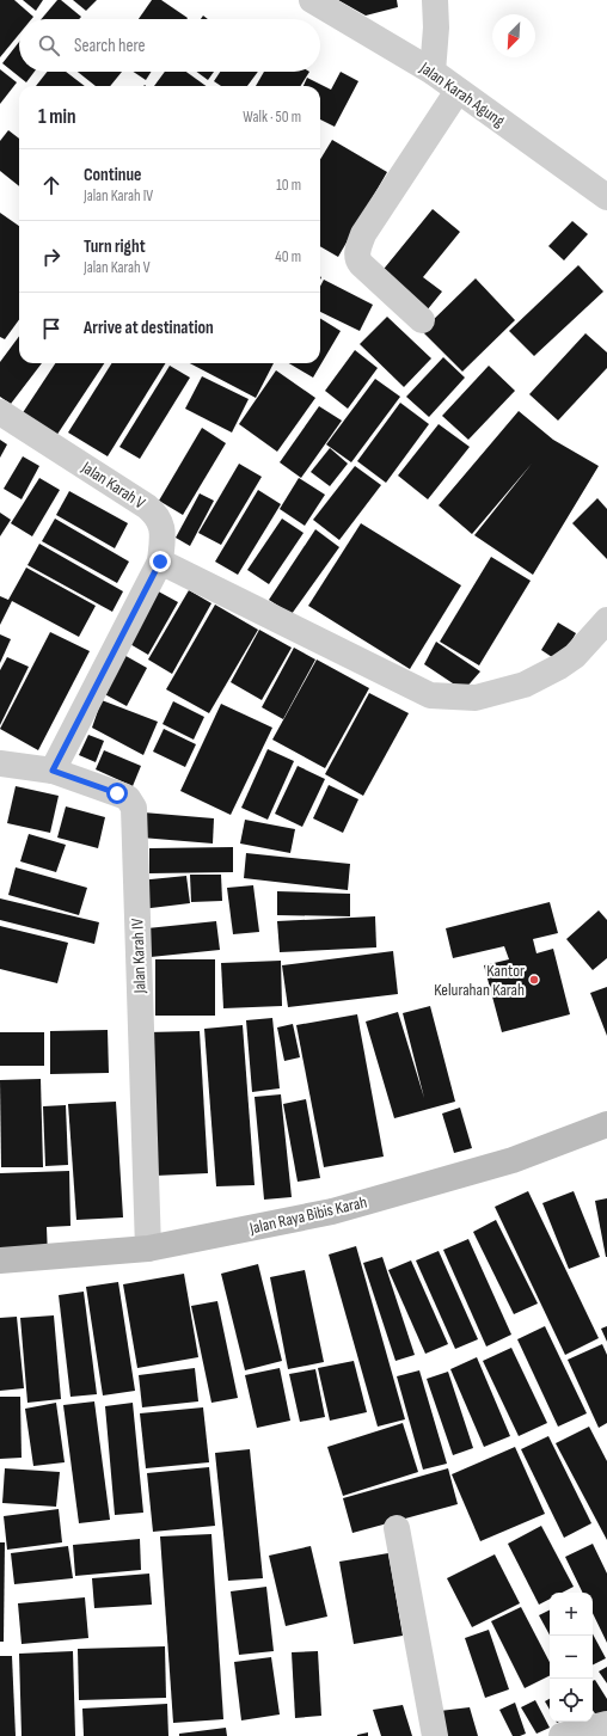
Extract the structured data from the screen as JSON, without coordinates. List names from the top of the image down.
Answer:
{
  "streets": {
    "main road": ["Jalan Raya Bibis Karah"],
    "street": ["Jalan Karah Agung", "Jalan Karah V", "Jalan Karah IV"]
  },
  "crossings": [
    ["Jalan Karah V", "Jalan Karah IV"],
    ["Jalan Karah IV", "Jalan Raya Bibis Karah"]
  ],
  "places": ["Kantor Kelurahan Karah"],
  "north": "bottom left",
  "page": {
    "search": "Search here",
    "heading": ["1 min", "Walk · 50 m"],
    "list": [
      ["Continue", "Jalan Karah IV", "10 m"],
      ["Turn right", "Jalan Karah V", "40 m"],
      "Arrive at destination"
    ],
    "map_buttons": ["+", "−"]
  }
}
